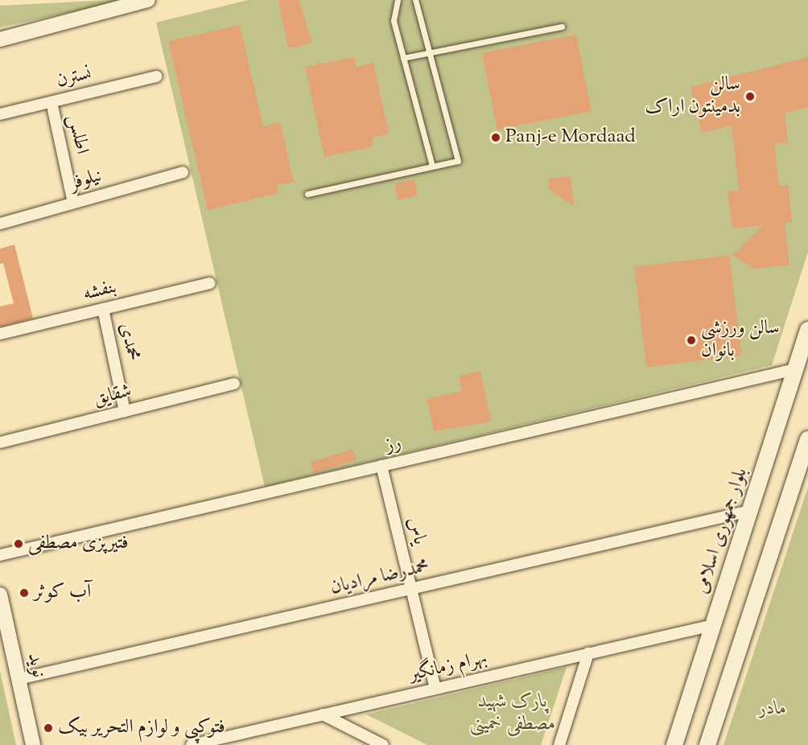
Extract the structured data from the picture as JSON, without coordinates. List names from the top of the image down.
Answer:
{
  "streets": {
    "main road": ["بلوار جمهوری اسلامی"],
    "street": [
      "نسترن",
      "اطلس",
      "نیلوفر",
      "بنفشه",
      "محمدی",
      "شقایق",
      "رز",
      "یاس",
      "محمدرضا مرادیان",
      "نوید",
      "بهرام زمانگیر"
    ]
  },
  "crossings": [
    ["نسترن", "اطلس"],
    ["اطلس", "نیلوفر"],
    ["بنفشه", "محمدی"],
    ["محمدی", "شقایق"],
    ["رز", "یاس"],
    ["رز", "بلوار جمهوری اسلامی"],
    ["یاس", "محمدرضا مرادیان"],
    ["یاس", "بهرام زمانگیر"],
    ["بلوار جمهوری اسلامی", "محمدرضا مرادیان"],
    ["بلوار جمهوری اسلامی", "بهرام زمانگیر"],
    ["محمدرضا مرادیان", "نوید"]
  ],
  "parks": ["پارک شهید مصطفی خمینی", "مادر"],
  "places": [
    "سالن بدمینتون اراک",
    "Panj-e Mordaad",
    "سالن ورزشی بانوان",
    "فتیرپزی مصطفی",
    "آب کوثر",
    "فتوکپی و لوازم التحریر بیک"
  ]
}
